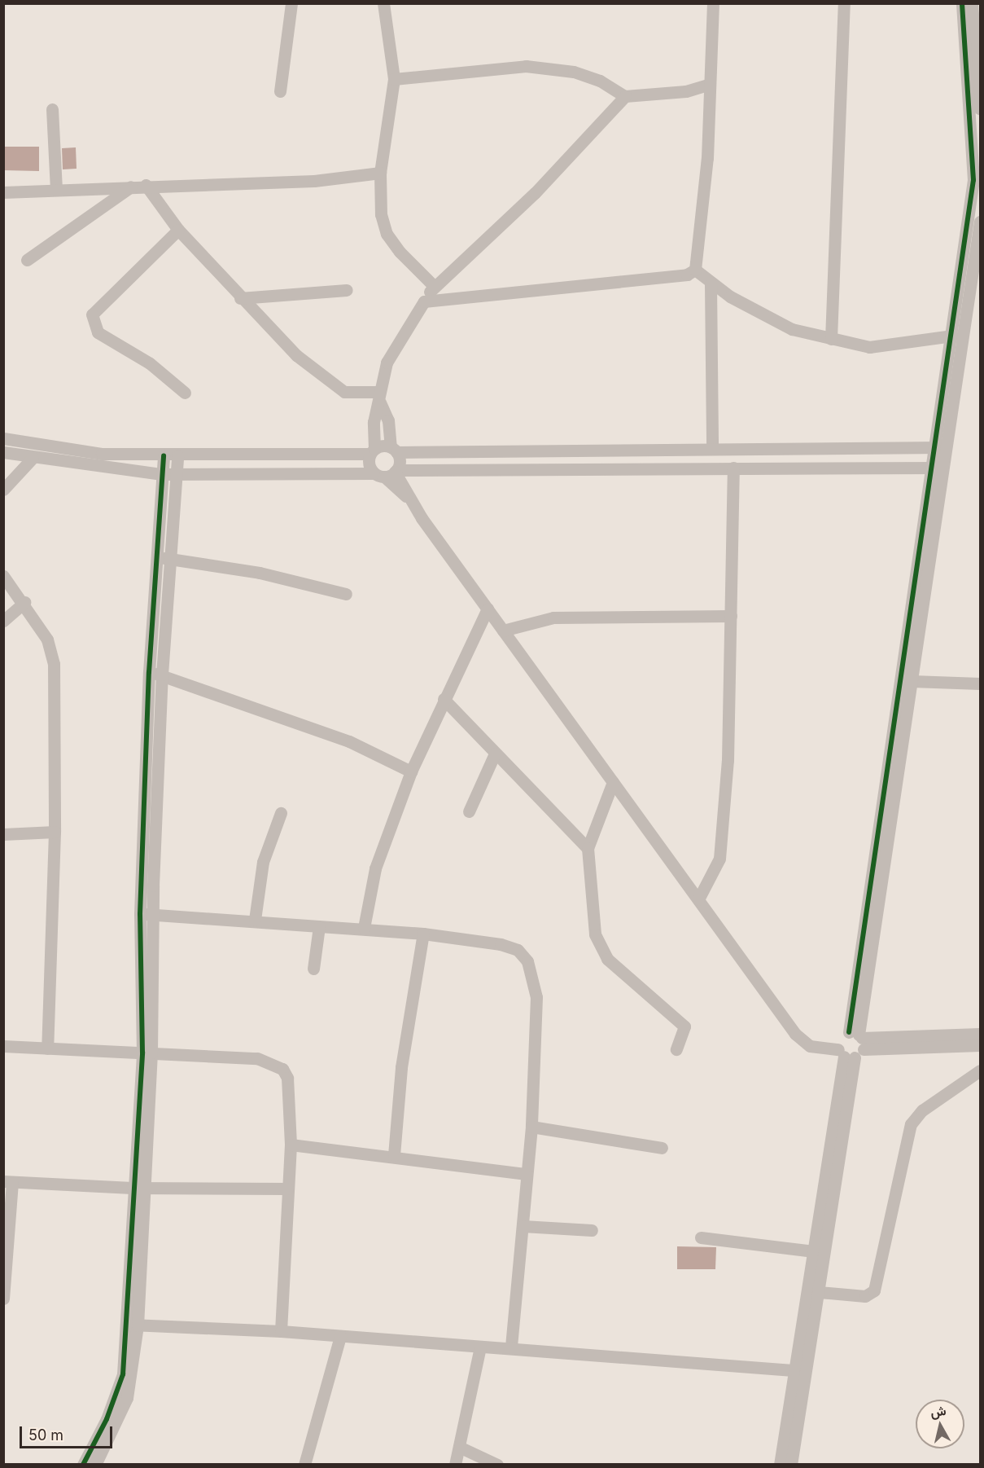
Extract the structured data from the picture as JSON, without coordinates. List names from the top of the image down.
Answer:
{
  "scale_bar": "50 m",
  "north": "top"
}
